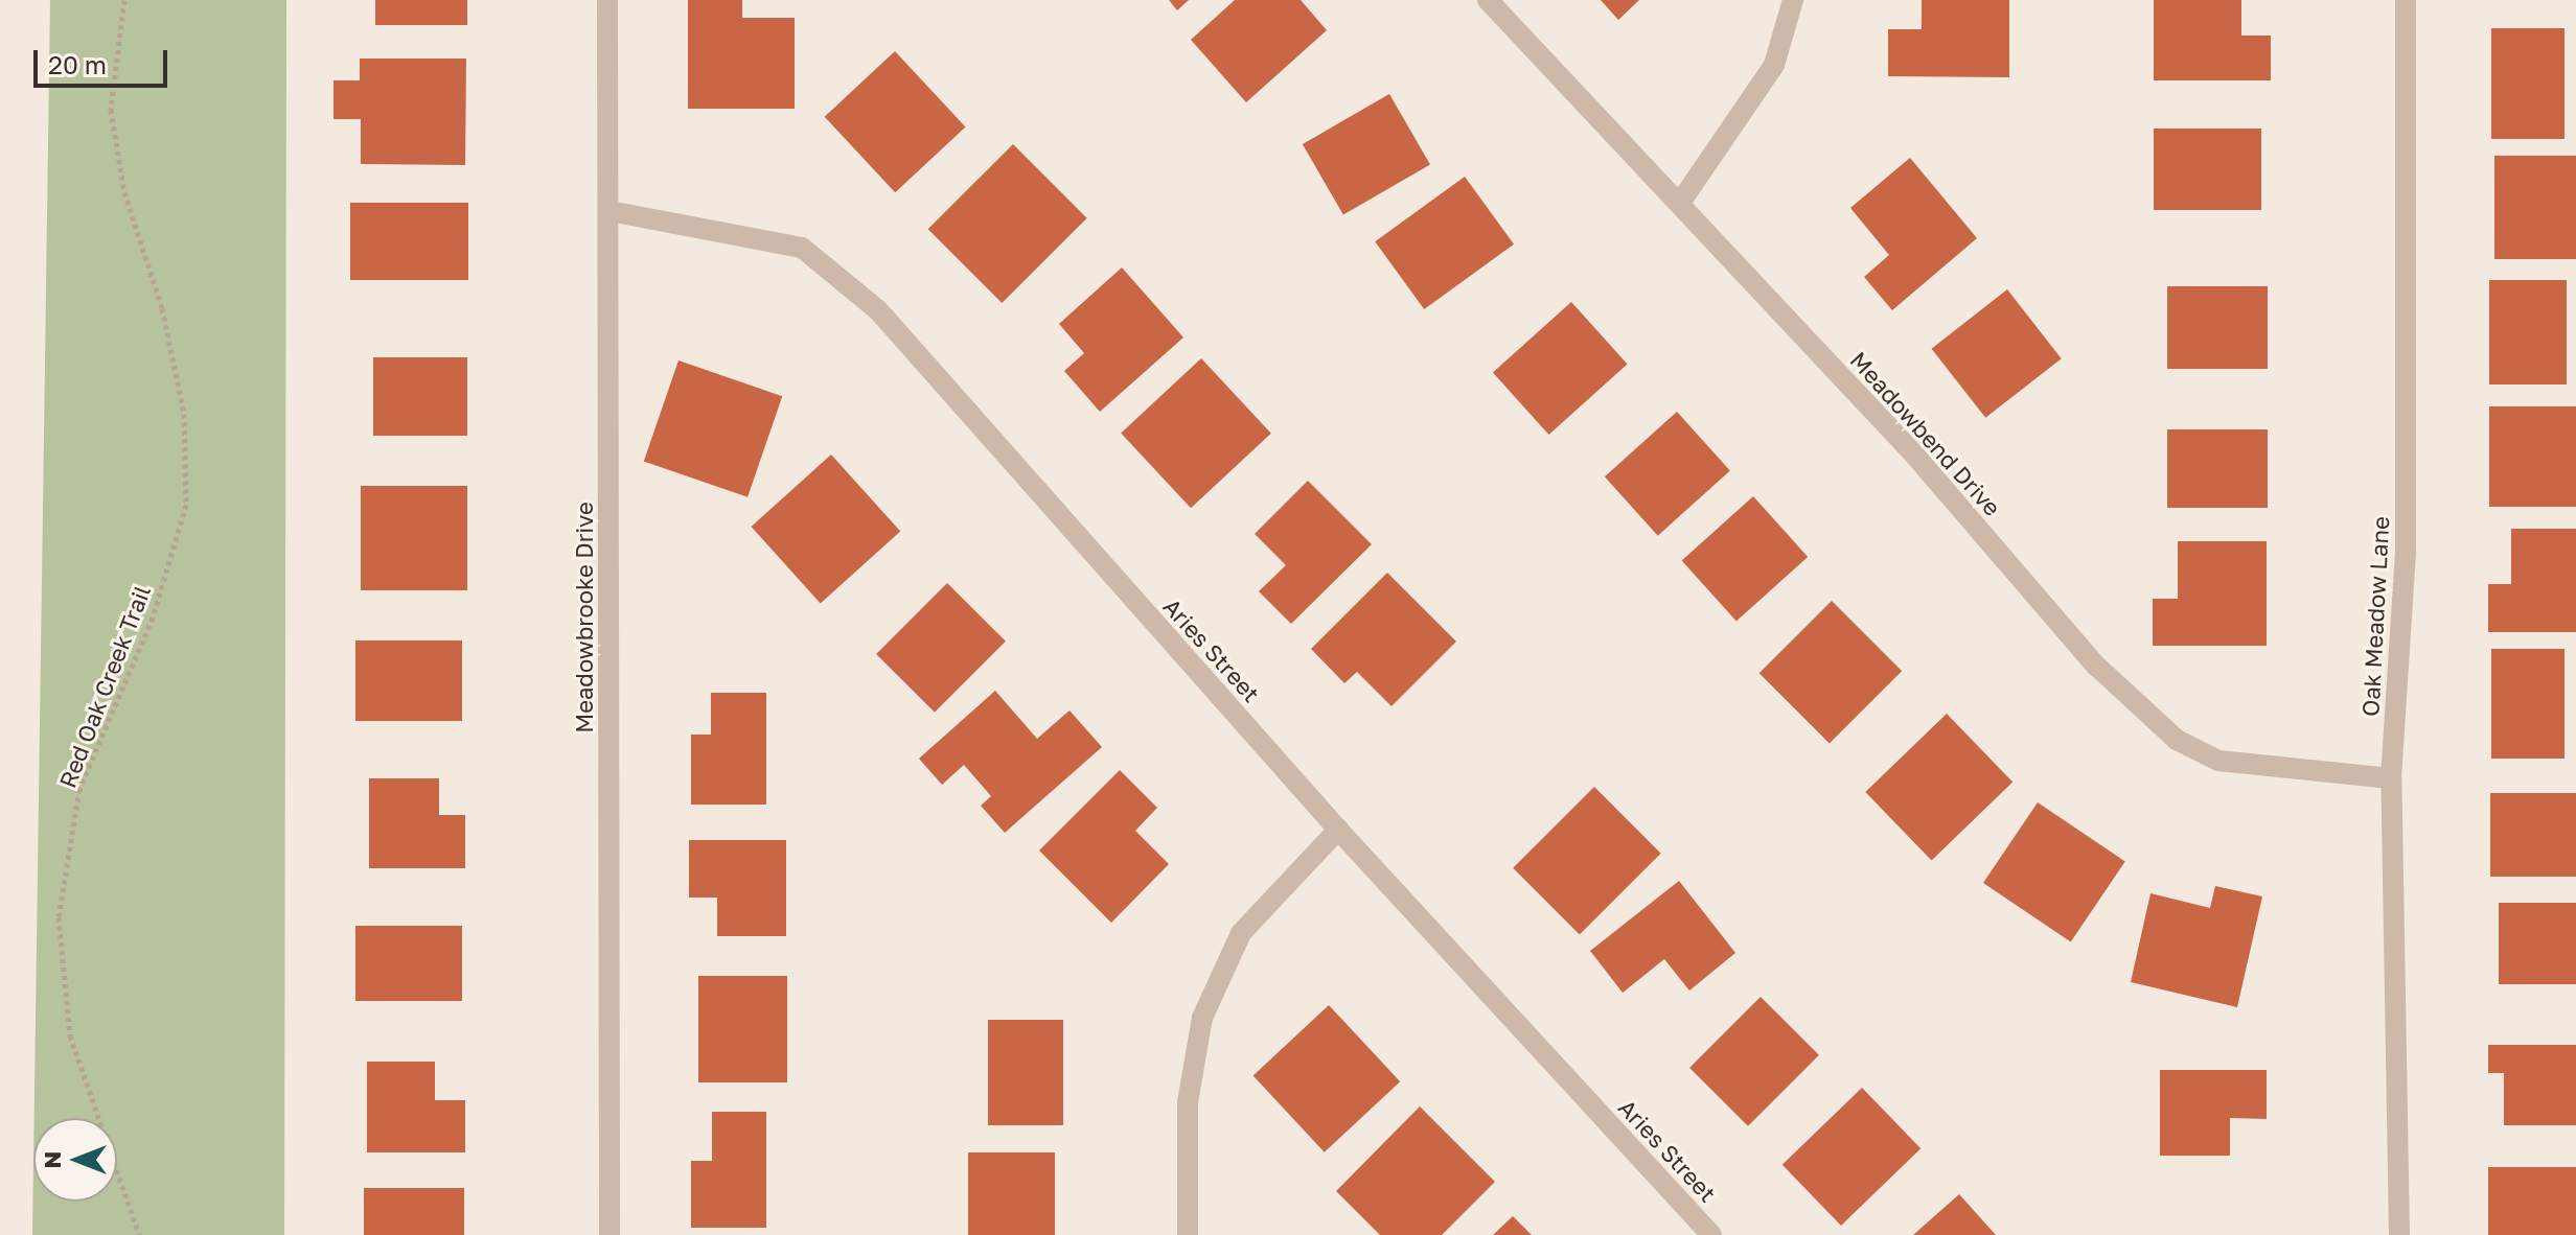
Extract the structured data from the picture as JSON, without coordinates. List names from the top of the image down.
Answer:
{
  "streets": {
    "street": [
      "Meadowbend Drive",
      "Oak Meadow Lane",
      "Meadowbrooke Drive",
      "Aries Street"
    ],
    "path": ["Red Oak Creek Trail"]
  },
  "crossings": [
    ["Meadowbend Drive", "Oak Meadow Lane"],
    ["Meadowbrooke Drive", "Aries Street"]
  ],
  "scale_bar": "20 m",
  "north": "left"
}
